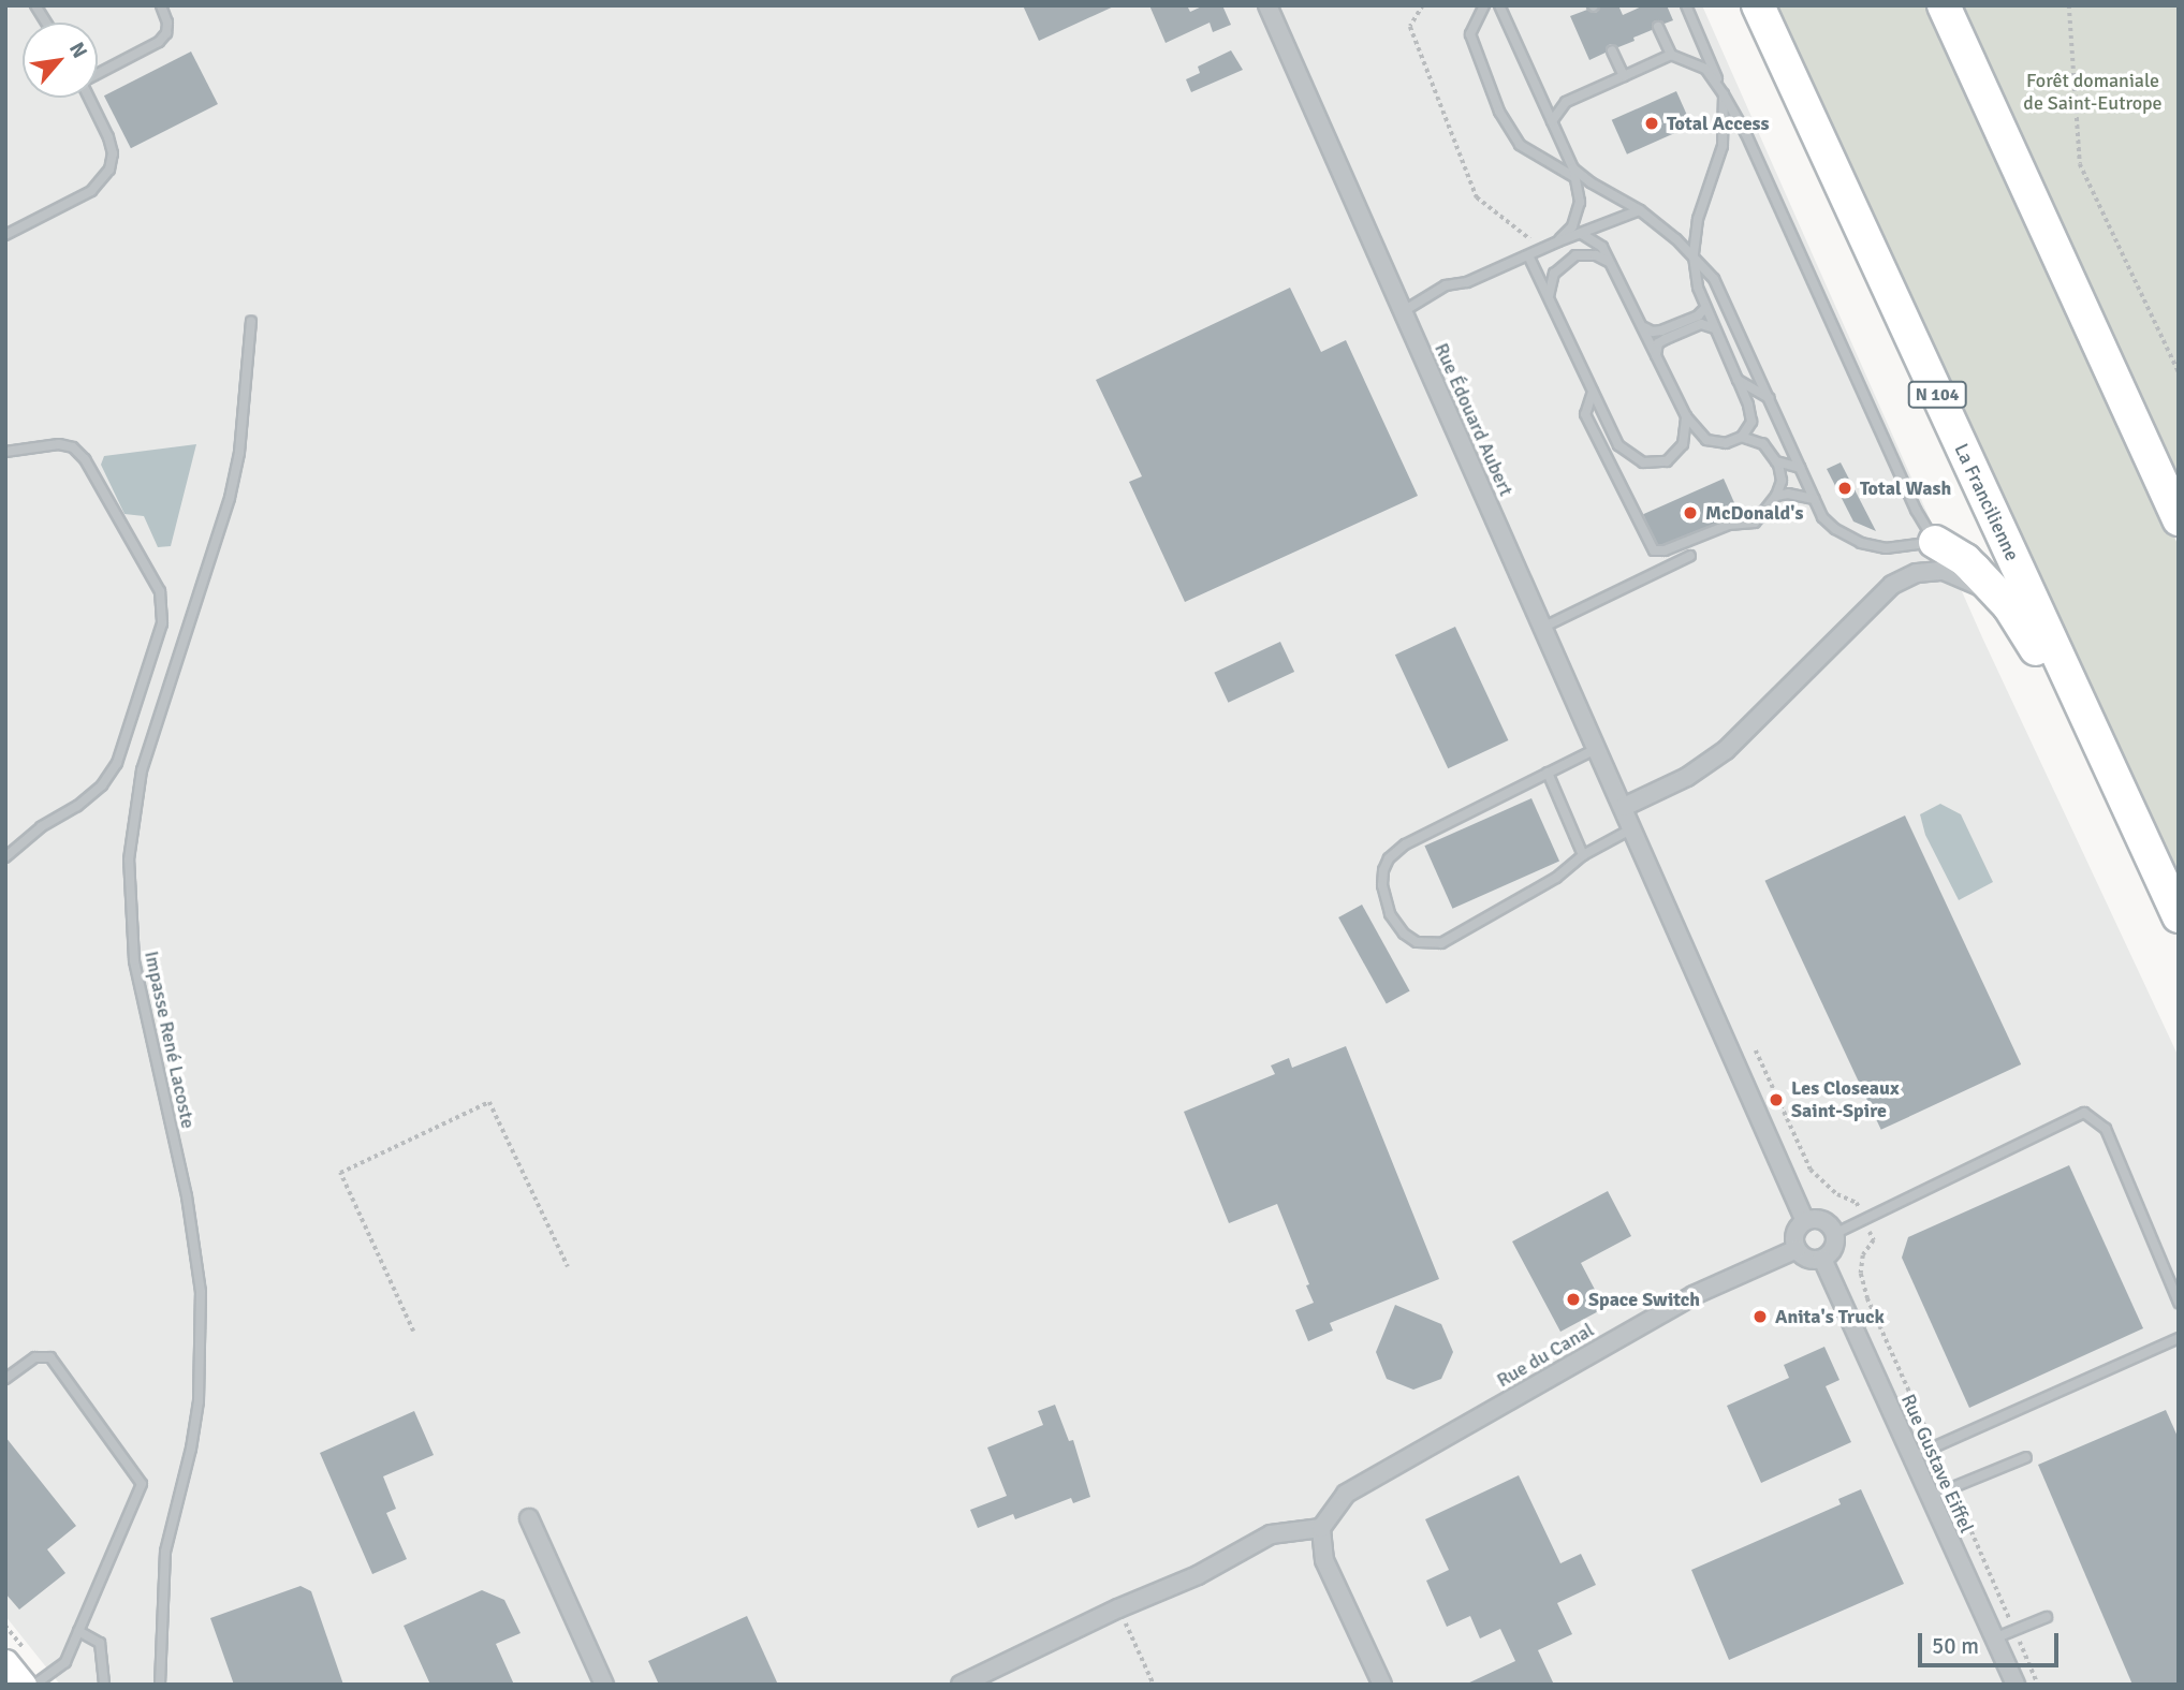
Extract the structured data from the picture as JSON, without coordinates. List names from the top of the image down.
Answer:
{
  "streets": {
    "highway": ["N 104", "La Francilienne"],
    "street": ["Rue Édouard Aubert", "Rue du Canal", "Rue Gustave Eiffel"],
    "lane": ["Impasse René Lacoste"]
  },
  "crossings": [
    ["Rue Édouard Aubert", "Rue du Canal"],
    ["Rue Édouard Aubert", "Rue Gustave Eiffel"],
    ["Rue du Canal", "Rue Gustave Eiffel"]
  ],
  "parks": ["Forêt domaniale de Saint-Eutrope"],
  "places": [
    "Total Access",
    "Total Wash",
    "McDonald's",
    "Les Closeaux Saint-Spire",
    "Space Switch",
    "Anita's Truck"
  ],
  "scale_bar": "50 m",
  "north": "top right"
}
